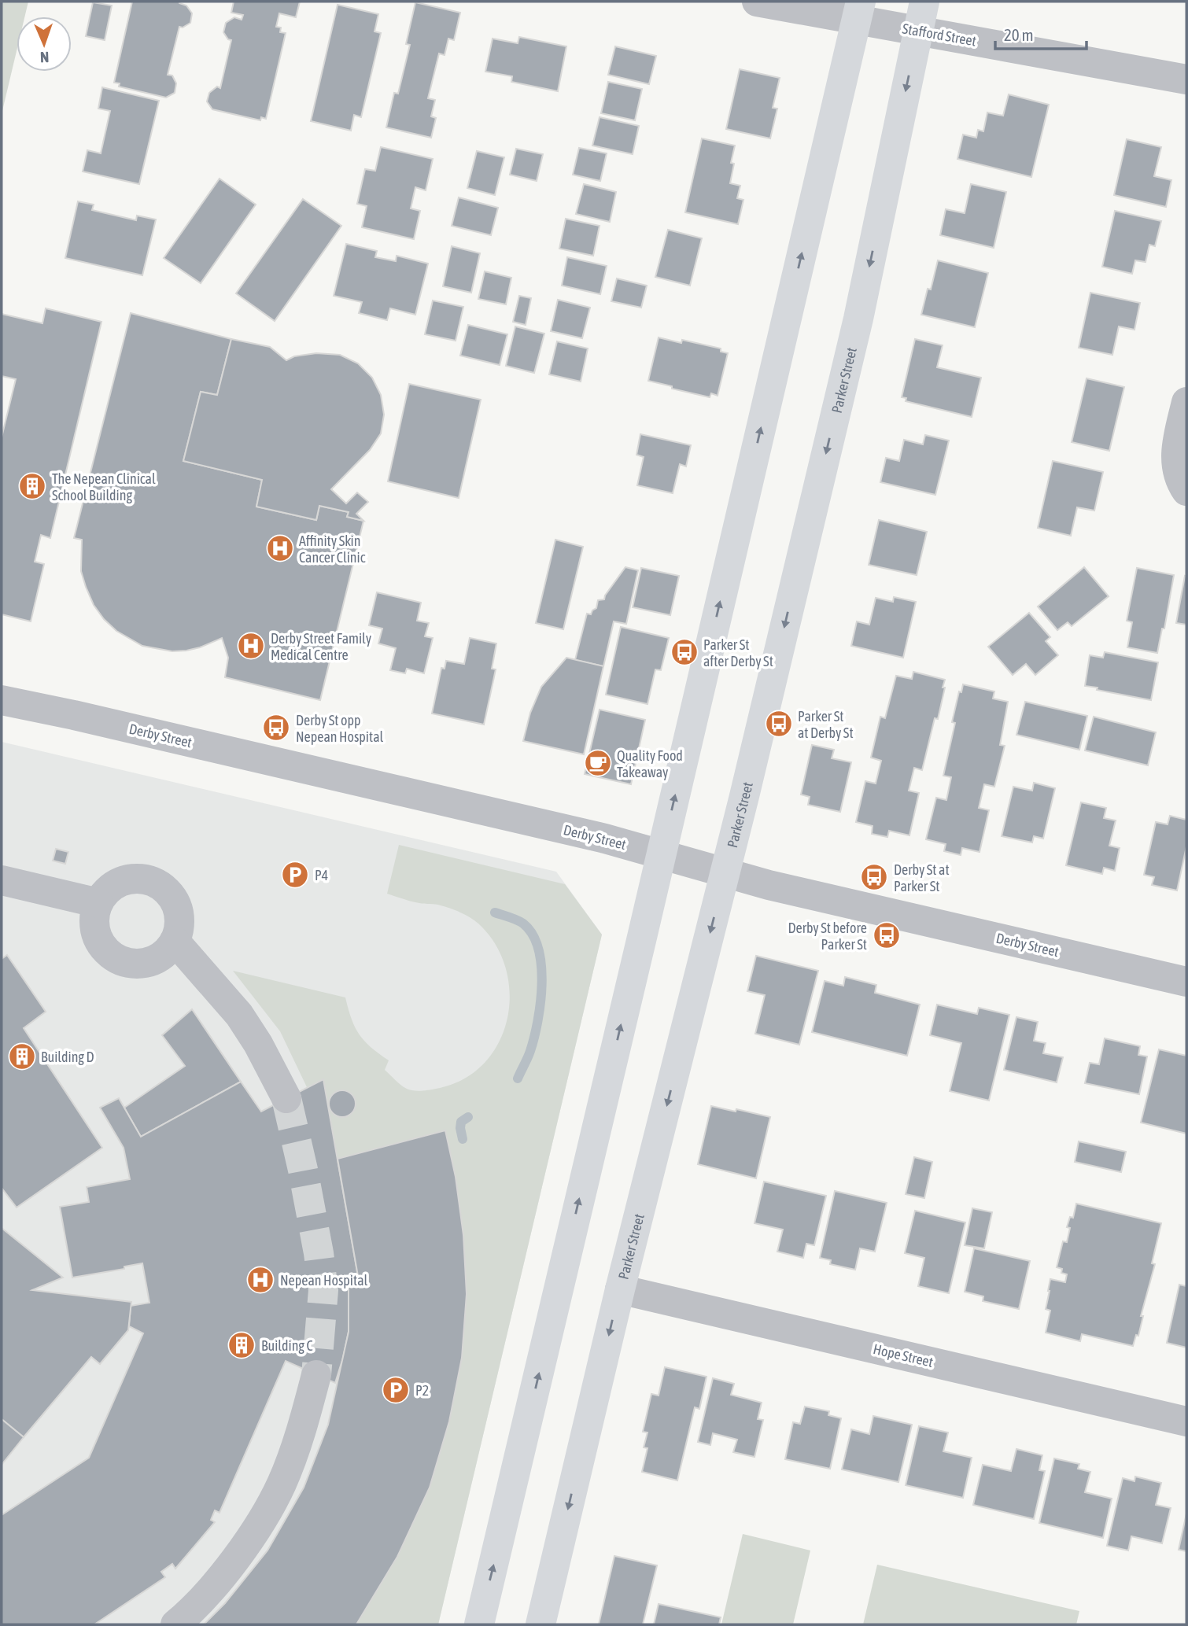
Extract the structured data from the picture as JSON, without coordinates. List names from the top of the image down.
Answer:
{
  "streets": {
    "highway": ["Parker Street"],
    "street": ["Stafford Street", "Derby Street", "Hope Street"]
  },
  "crossings": [
    ["Stafford Street", "Parker Street"],
    ["Parker Street", "Derby Street"],
    ["Parker Street", "Hope Street"]
  ],
  "places": {
    "building": ["The Nepean Clinical School Building", "Building D", "Building C"],
    "hospital": ["Affinity Skin Cancer Clinic", "Derby Street Family Medical Centre", "Nepean Hospital"],
    "bus stop": [
      "Parker St after Derby St",
      "Parker St at Derby St",
      "Derby St opp Nepean Hospital",
      "Derby St at Parker St",
      "Derby St before Parker St"
    ],
    "cafe": ["Quality Food Takeaway"],
    "parking": ["P4", "P2"]
  },
  "scale_bar": "20 m",
  "north": "bottom"
}
